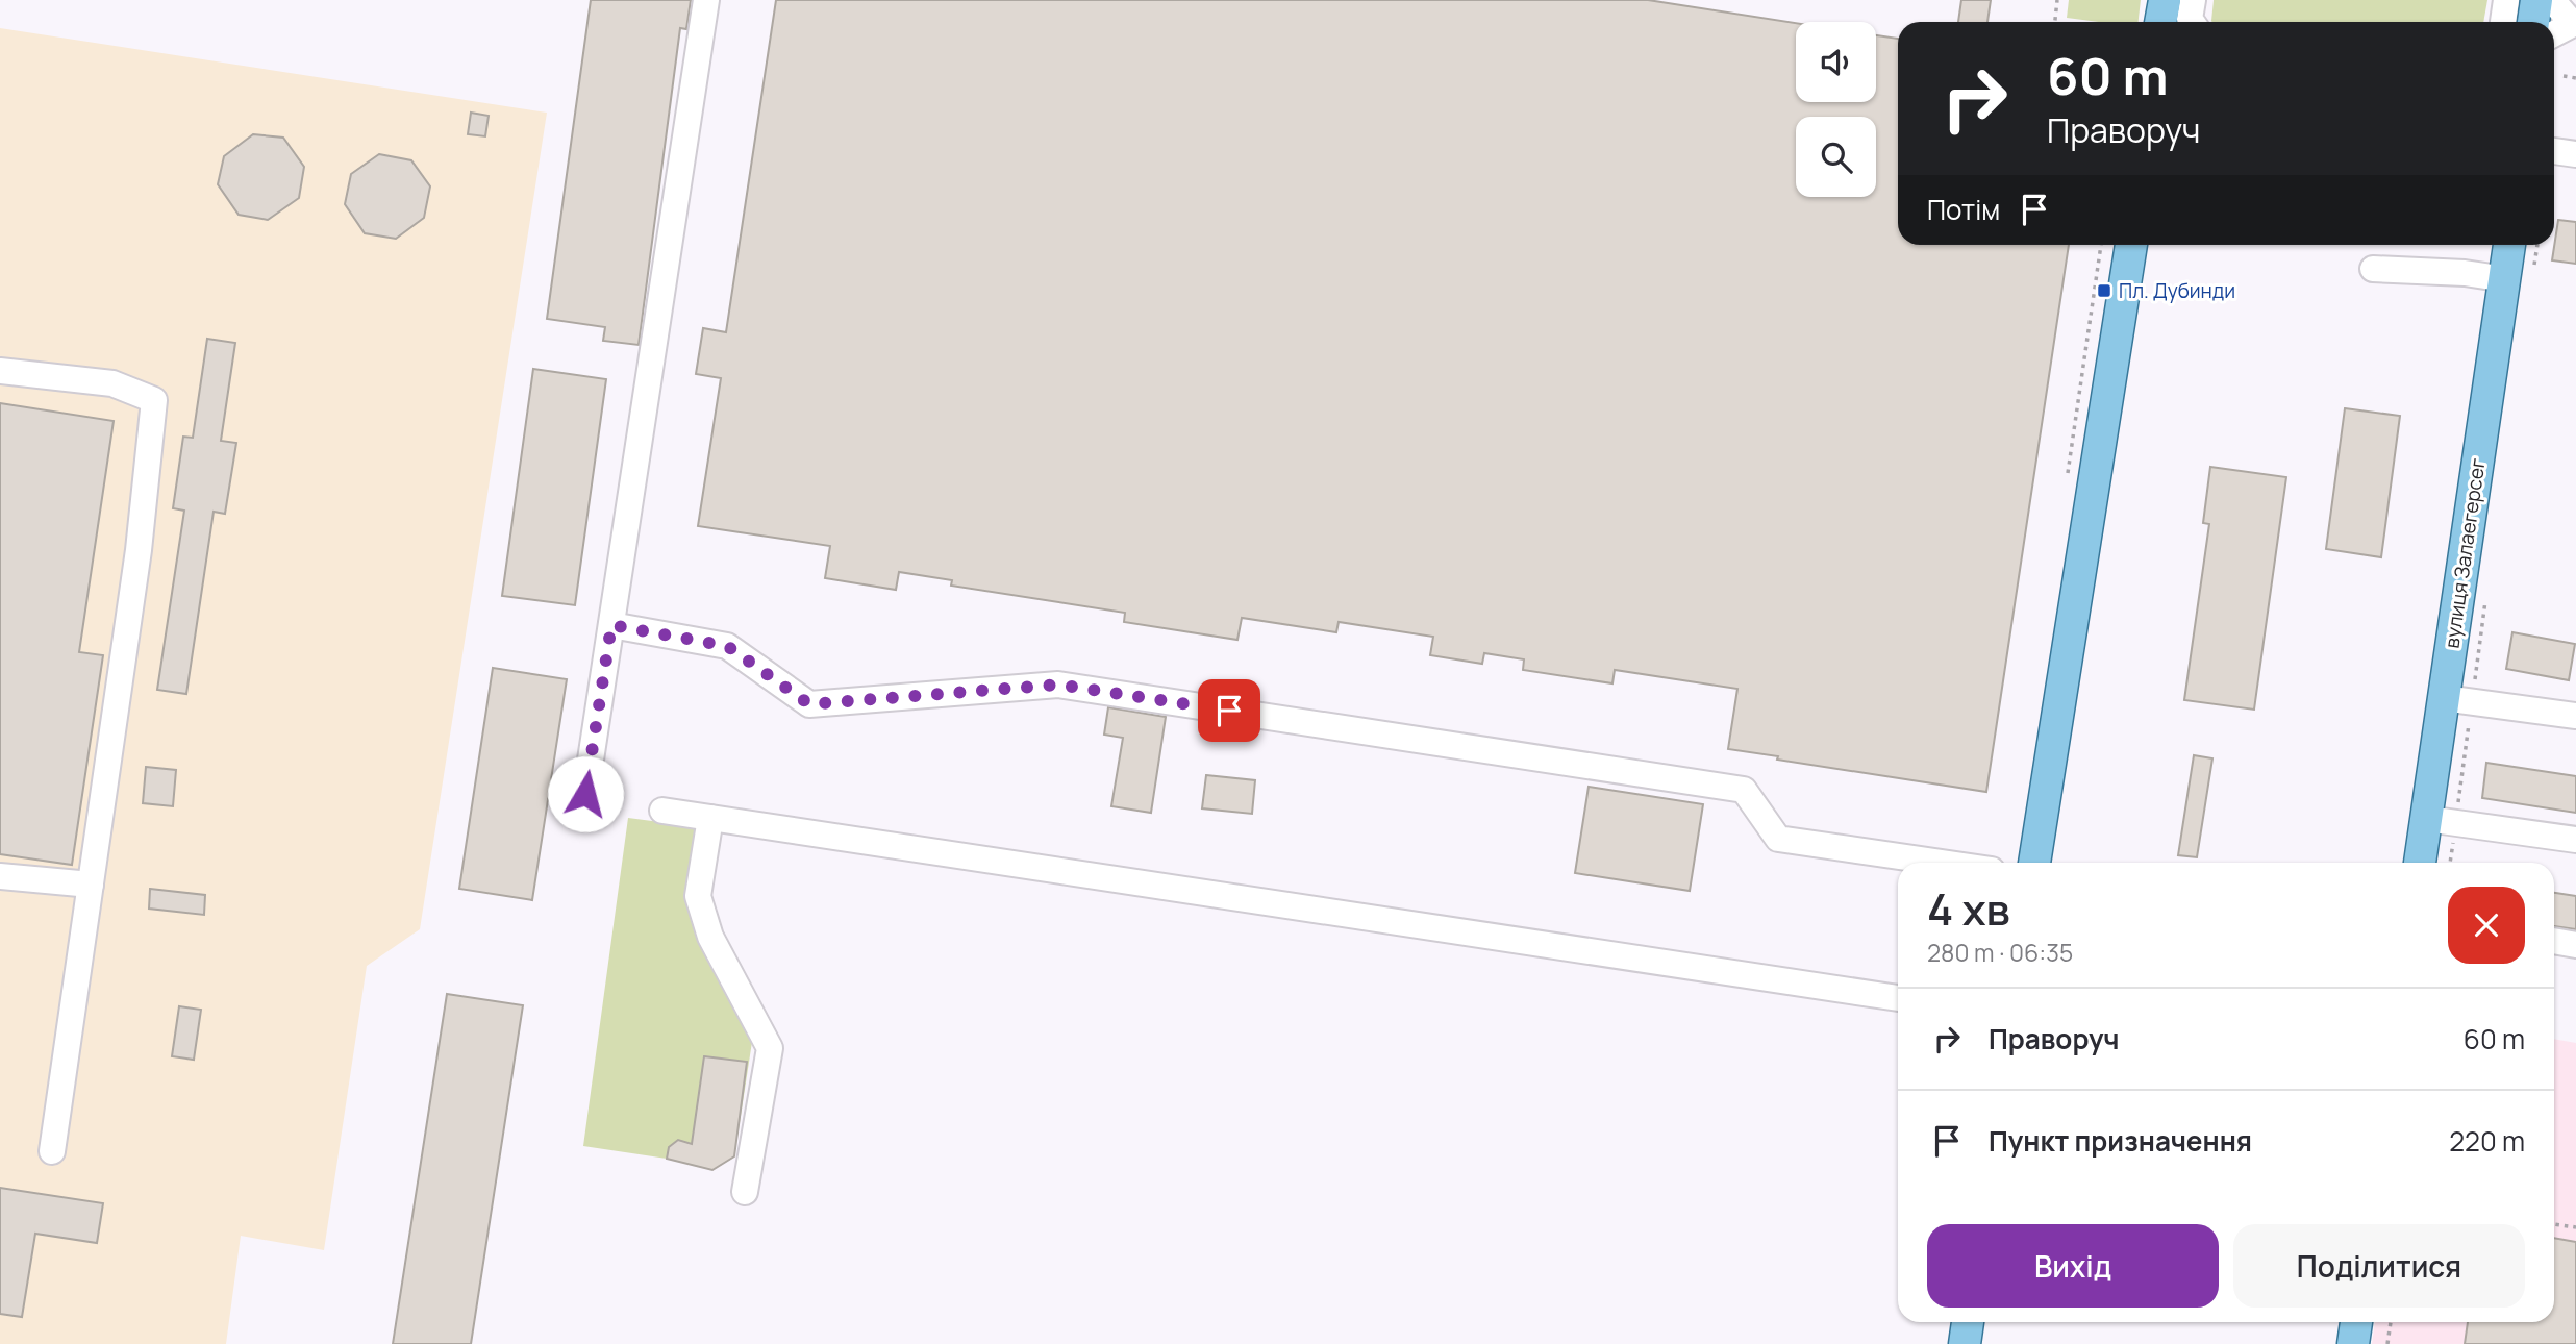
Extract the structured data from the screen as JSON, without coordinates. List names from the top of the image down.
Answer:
{
  "streets": {
    "main road": ["вулиця Залаегерсег"]
  },
  "places": {
    "transit": ["Пл. Дубинди"]
  },
  "page": {
    "turn": ["60 m", "Праворуч"],
    "then": "Потім",
    "heading": ["4 хв", "280 m · 06:35"],
    "list": [
      {
        "name": "Праворуч",
        "value": "60 m"
      },
      {
        "name": "Пункт призначення",
        "value": "220 m"
      }
    ],
    "buttons": ["Вихід", "Поділитися"]
  }
}
